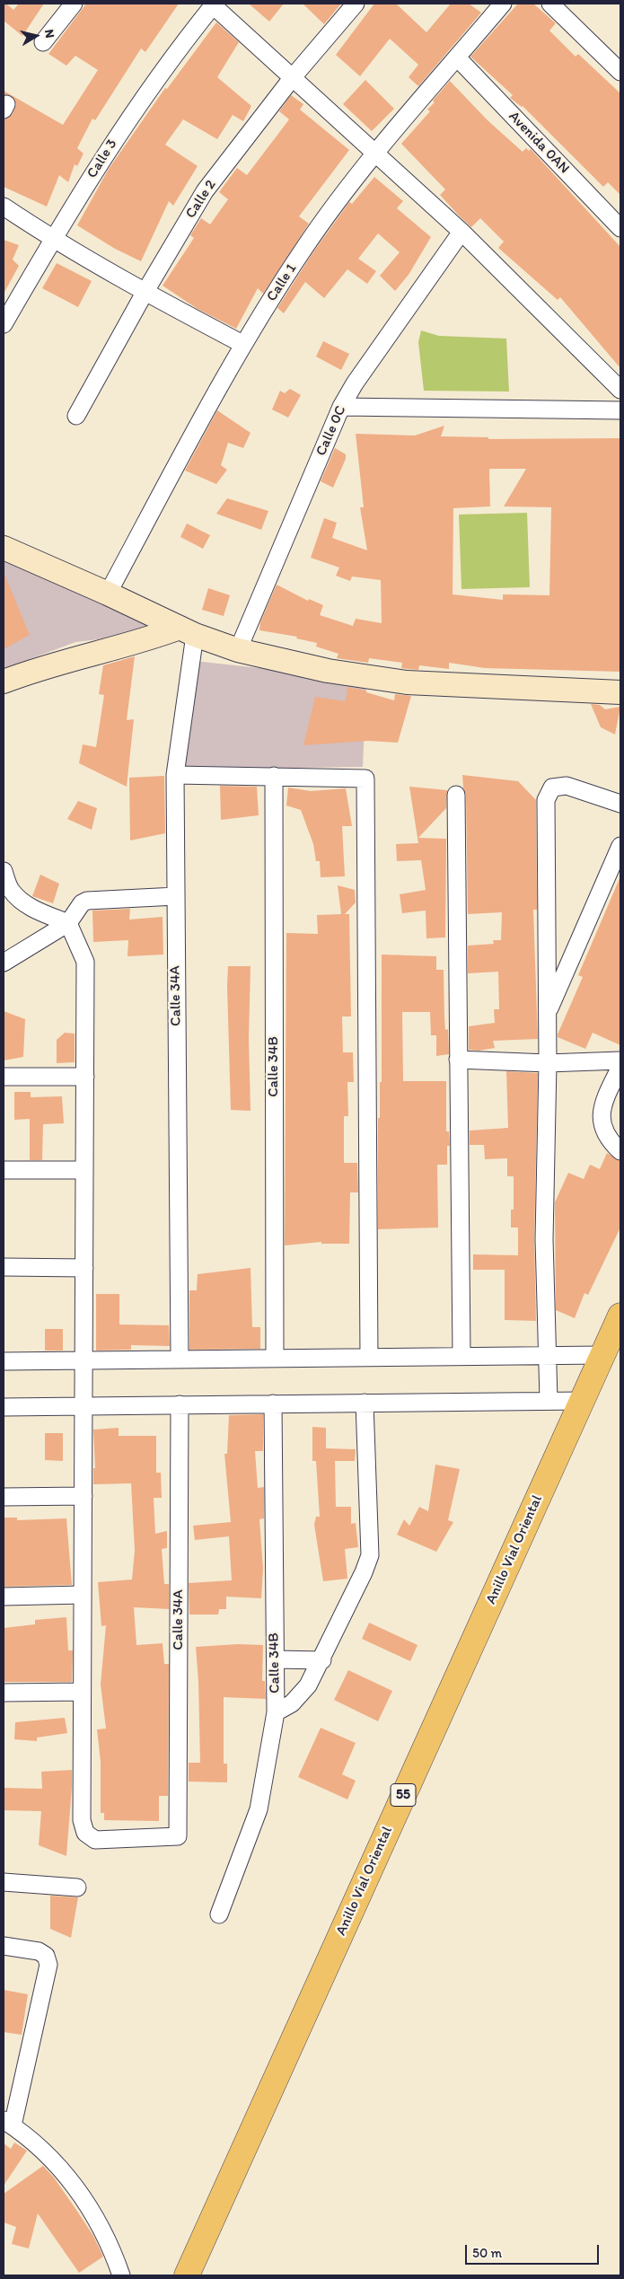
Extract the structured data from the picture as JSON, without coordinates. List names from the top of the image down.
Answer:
{
  "streets": {
    "highway": ["Anillo Vial Oriental", "55"],
    "street": [
      "Avenida 0AN",
      "Calle 3",
      "Calle 2",
      "Calle 1",
      "Calle 0C",
      "Calle 34A",
      "Calle 34B"
    ]
  },
  "crossings": [
    ["Avenida 0AN", "Calle 1"]
  ],
  "scale_bar": "50 m",
  "north": "right"
}
